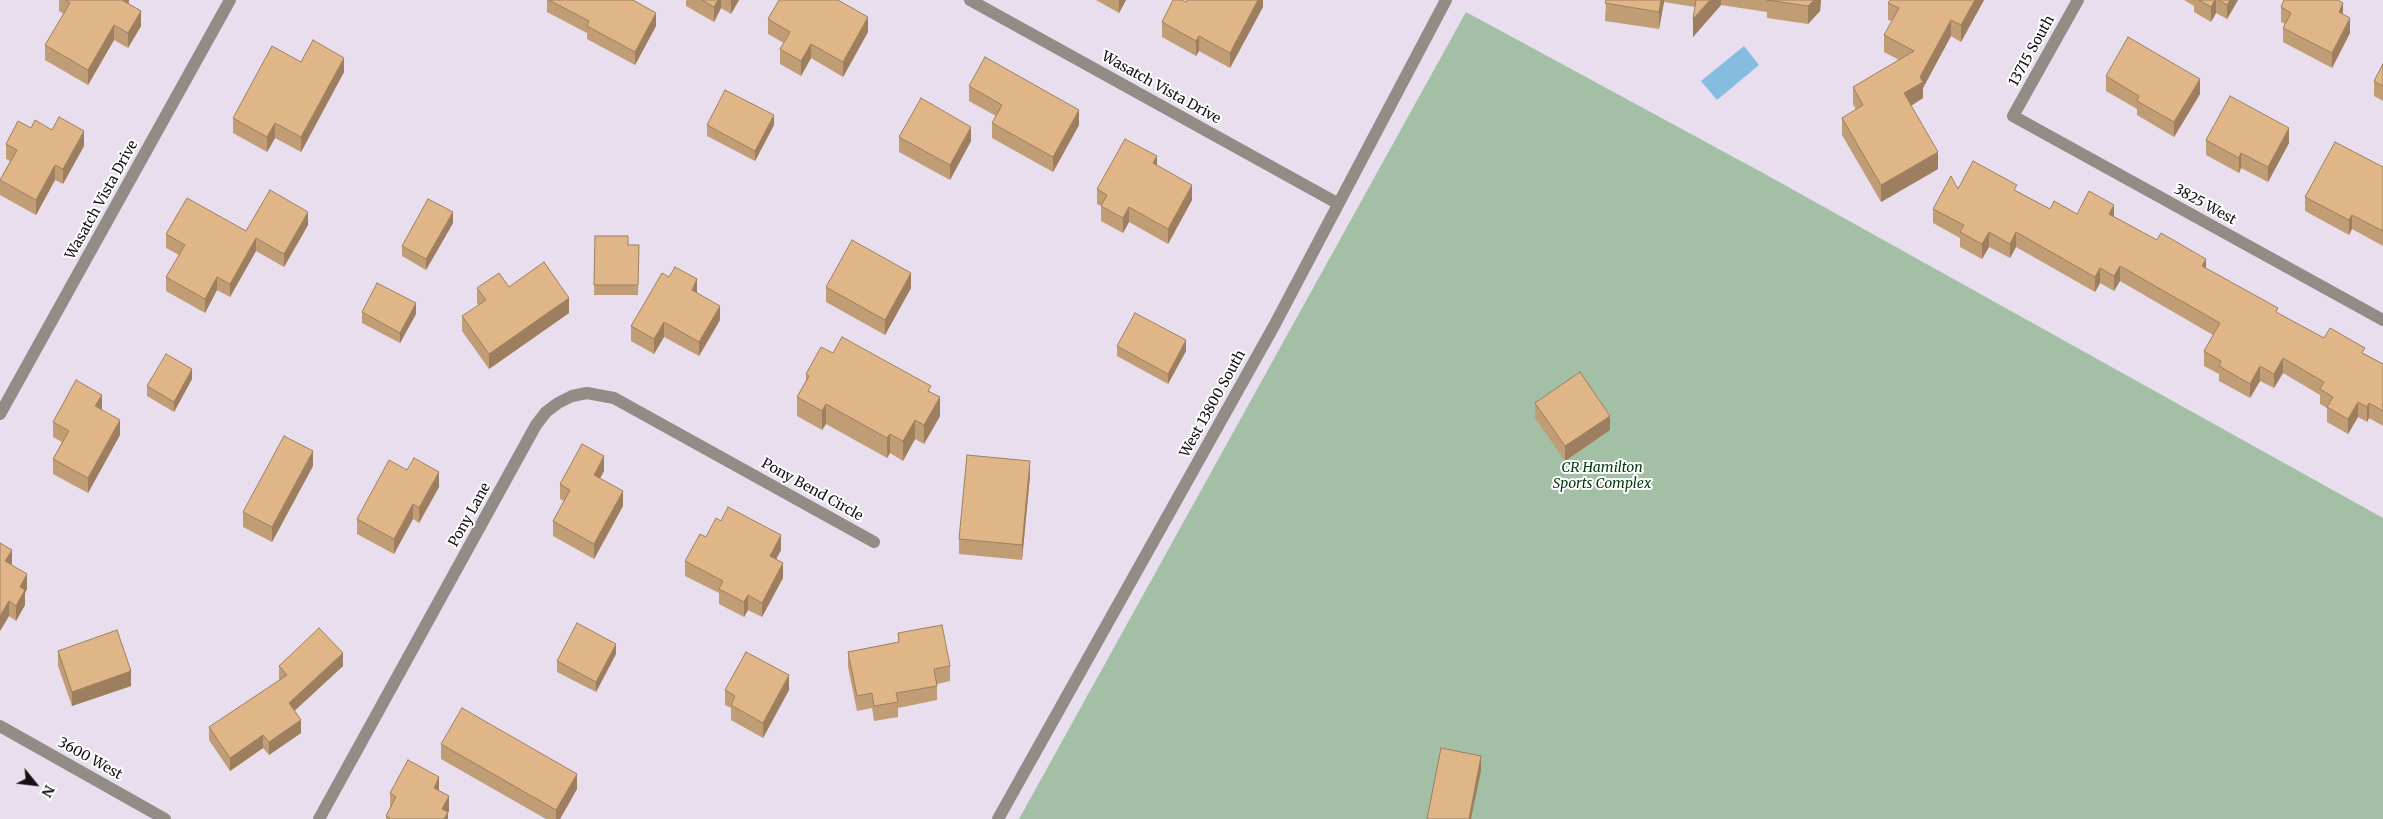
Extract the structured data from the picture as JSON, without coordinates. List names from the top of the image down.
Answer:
{
  "streets": {
    "street": [
      "13715 South",
      "Wasatch Vista Drive",
      "3825 West",
      "West 13800 South",
      "Pony Bend Circle",
      "Pony Lane",
      "3600 West"
    ]
  },
  "crossings": [
    ["13715 South", "3825 West"],
    ["Wasatch Vista Drive", "West 13800 South"],
    ["Pony Bend Circle", "Pony Lane"]
  ],
  "parks": ["CR Hamilton Sports Complex"],
  "north": "bottom right"
}
